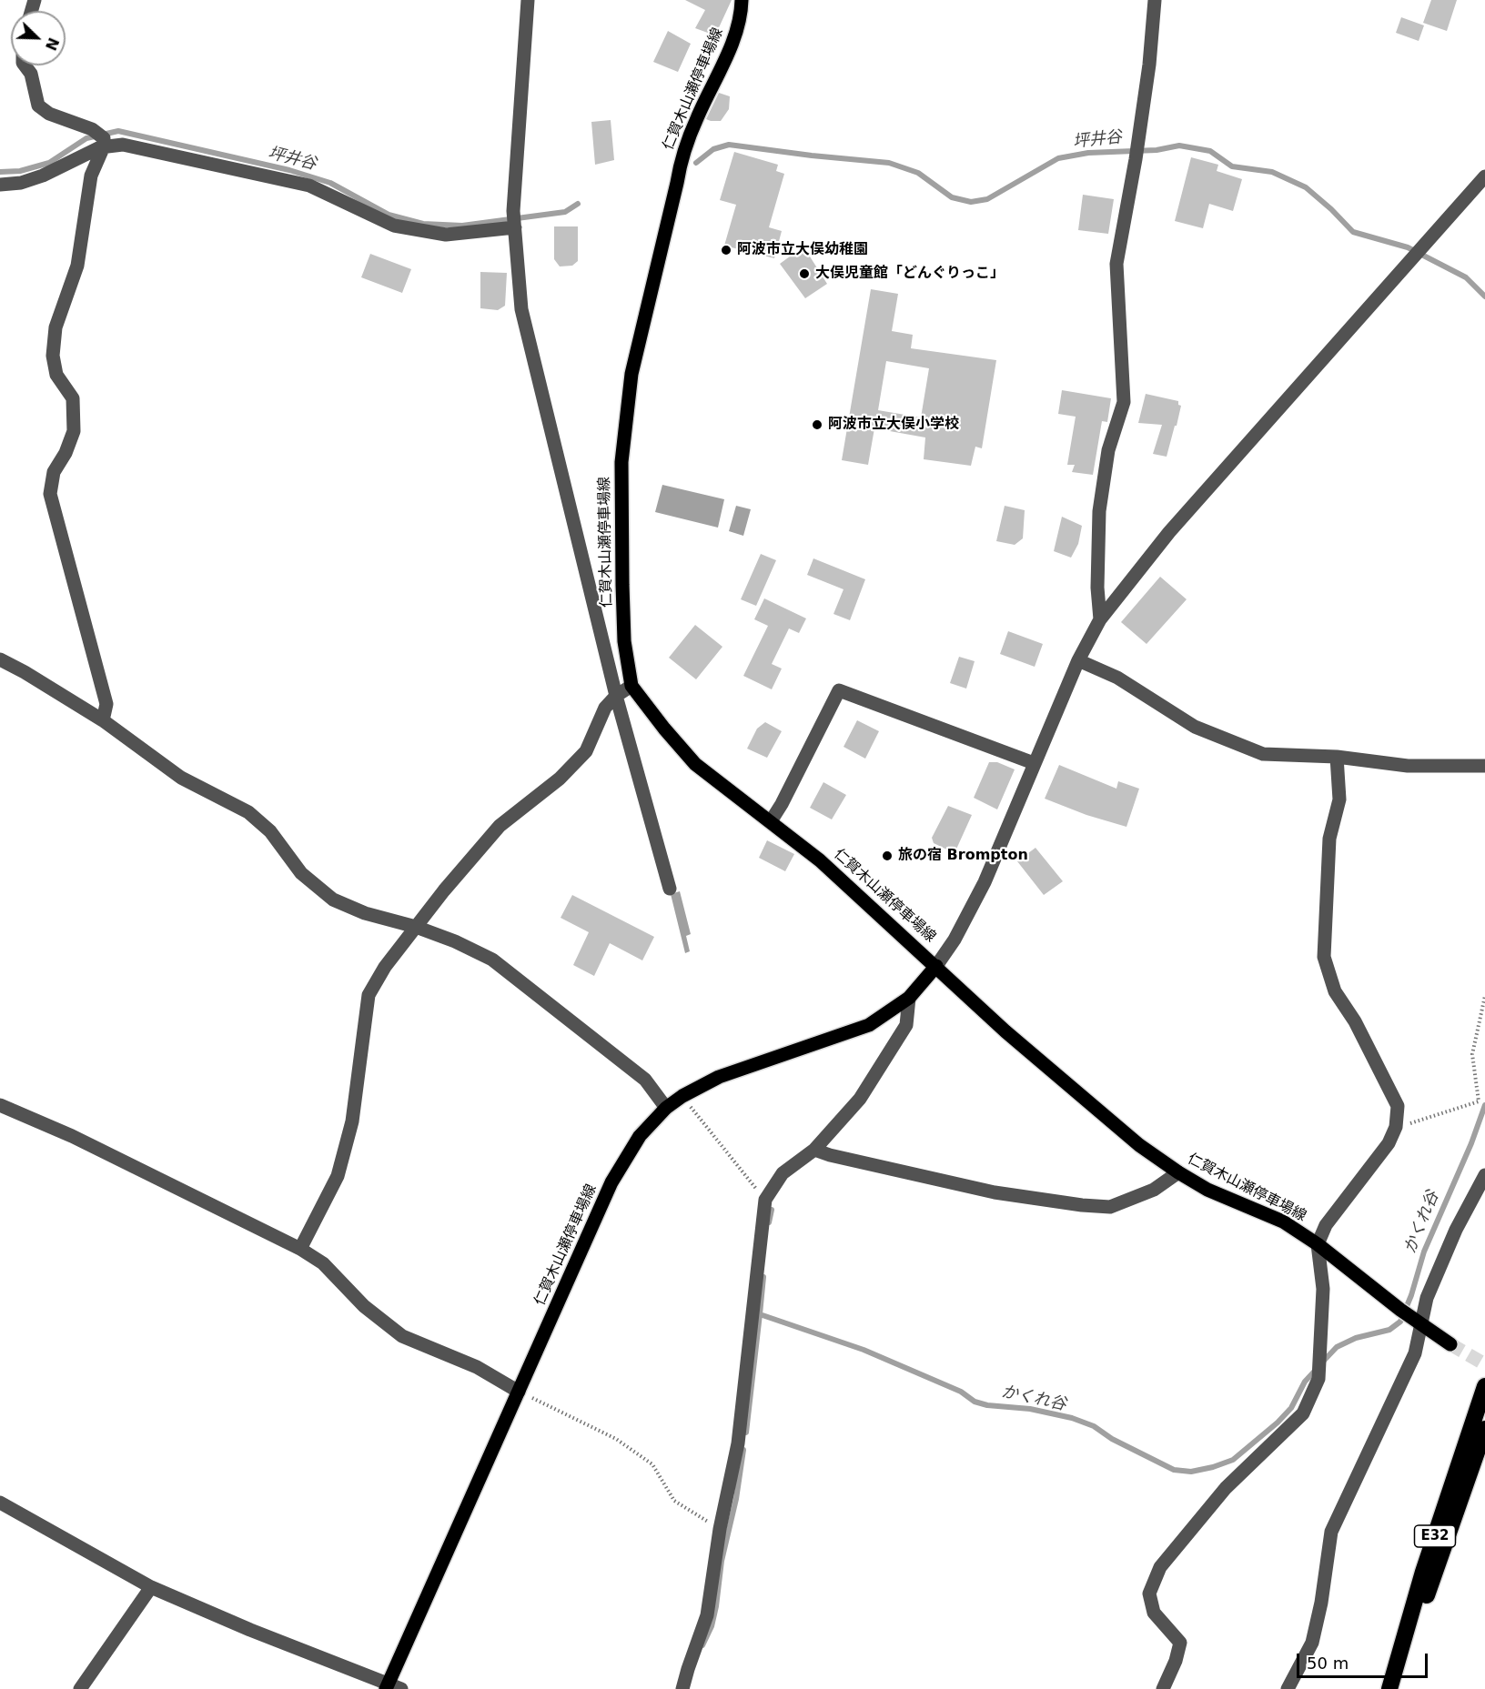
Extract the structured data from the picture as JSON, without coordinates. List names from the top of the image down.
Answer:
{
  "streets": {
    "highway": ["E32"],
    "main road": ["仁賀木山瀬停車場線"]
  },
  "water": ["坪井谷", "かくれ谷"],
  "places": [
    "阿波市立大俣幼稚園",
    "大俣児童館「どんぐりっこ」",
    "阿波市立大俣小学校",
    "旅の宿 Brompton"
  ],
  "scale_bar": "50 m",
  "north": "bottom right"
}
